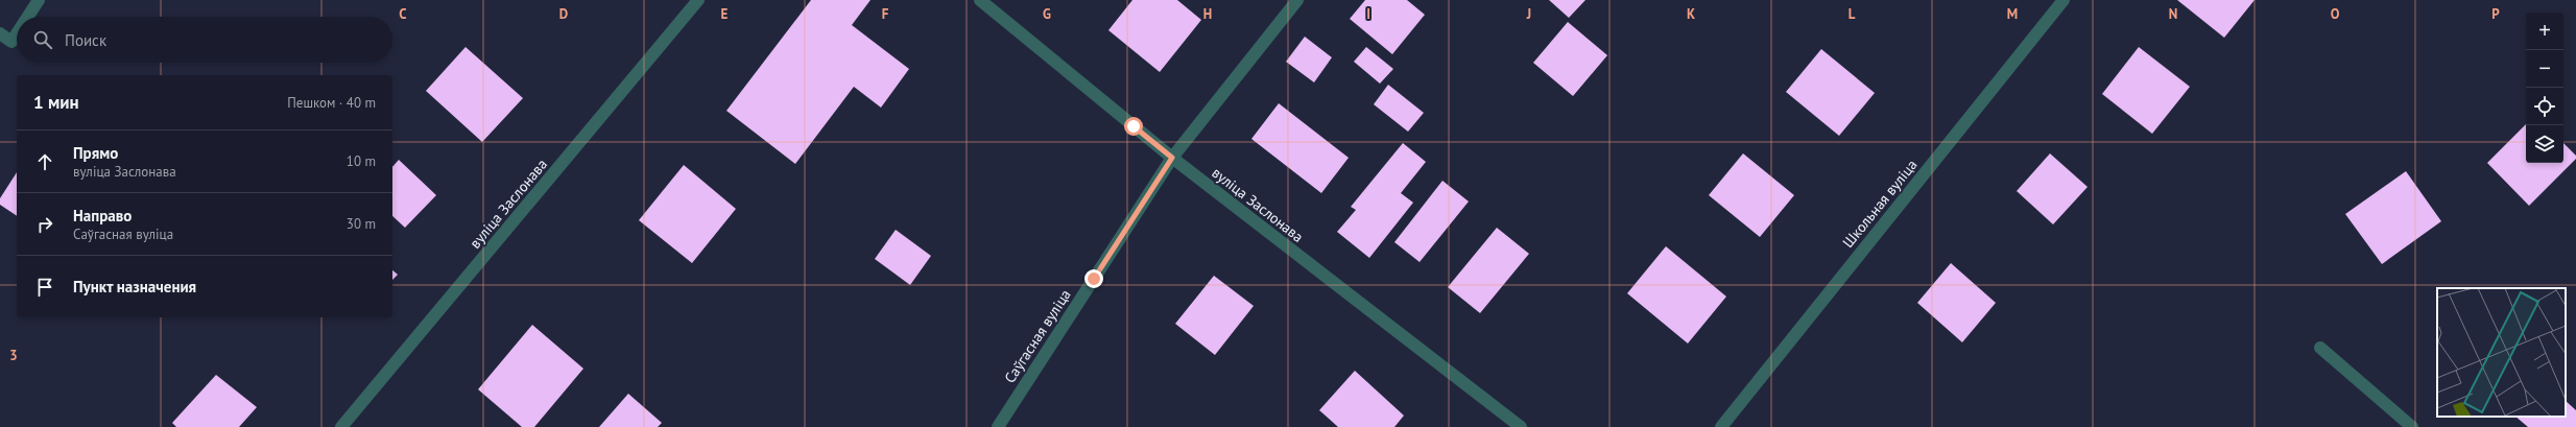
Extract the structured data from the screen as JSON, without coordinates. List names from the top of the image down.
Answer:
{
  "streets": {
    "street": ["вуліца Заслонава", "Школьная вуліца", "Саўгасная вуліца"]
  },
  "crossings": [
    ["вуліца Заслонава", "Саўгасная вуліца"]
  ],
  "page": {
    "map_buttons": ["+", "−"],
    "search": "Поиск",
    "heading": ["1 мин", "Пешком · 40 m"],
    "list": [
      ["Прямо", "вуліца Заслонава", "10 m"],
      ["Направо", "Саўгасная вуліца", "30 m"],
      "Пункт назначения"
    ]
  },
  "grid": {
    "columns": [
      "C",
      "D",
      "E",
      "F",
      "G",
      "H",
      "I",
      "J",
      "K",
      "L",
      "M",
      "N",
      "O",
      "P"
    ],
    "rows": ["3"]
  }
}
